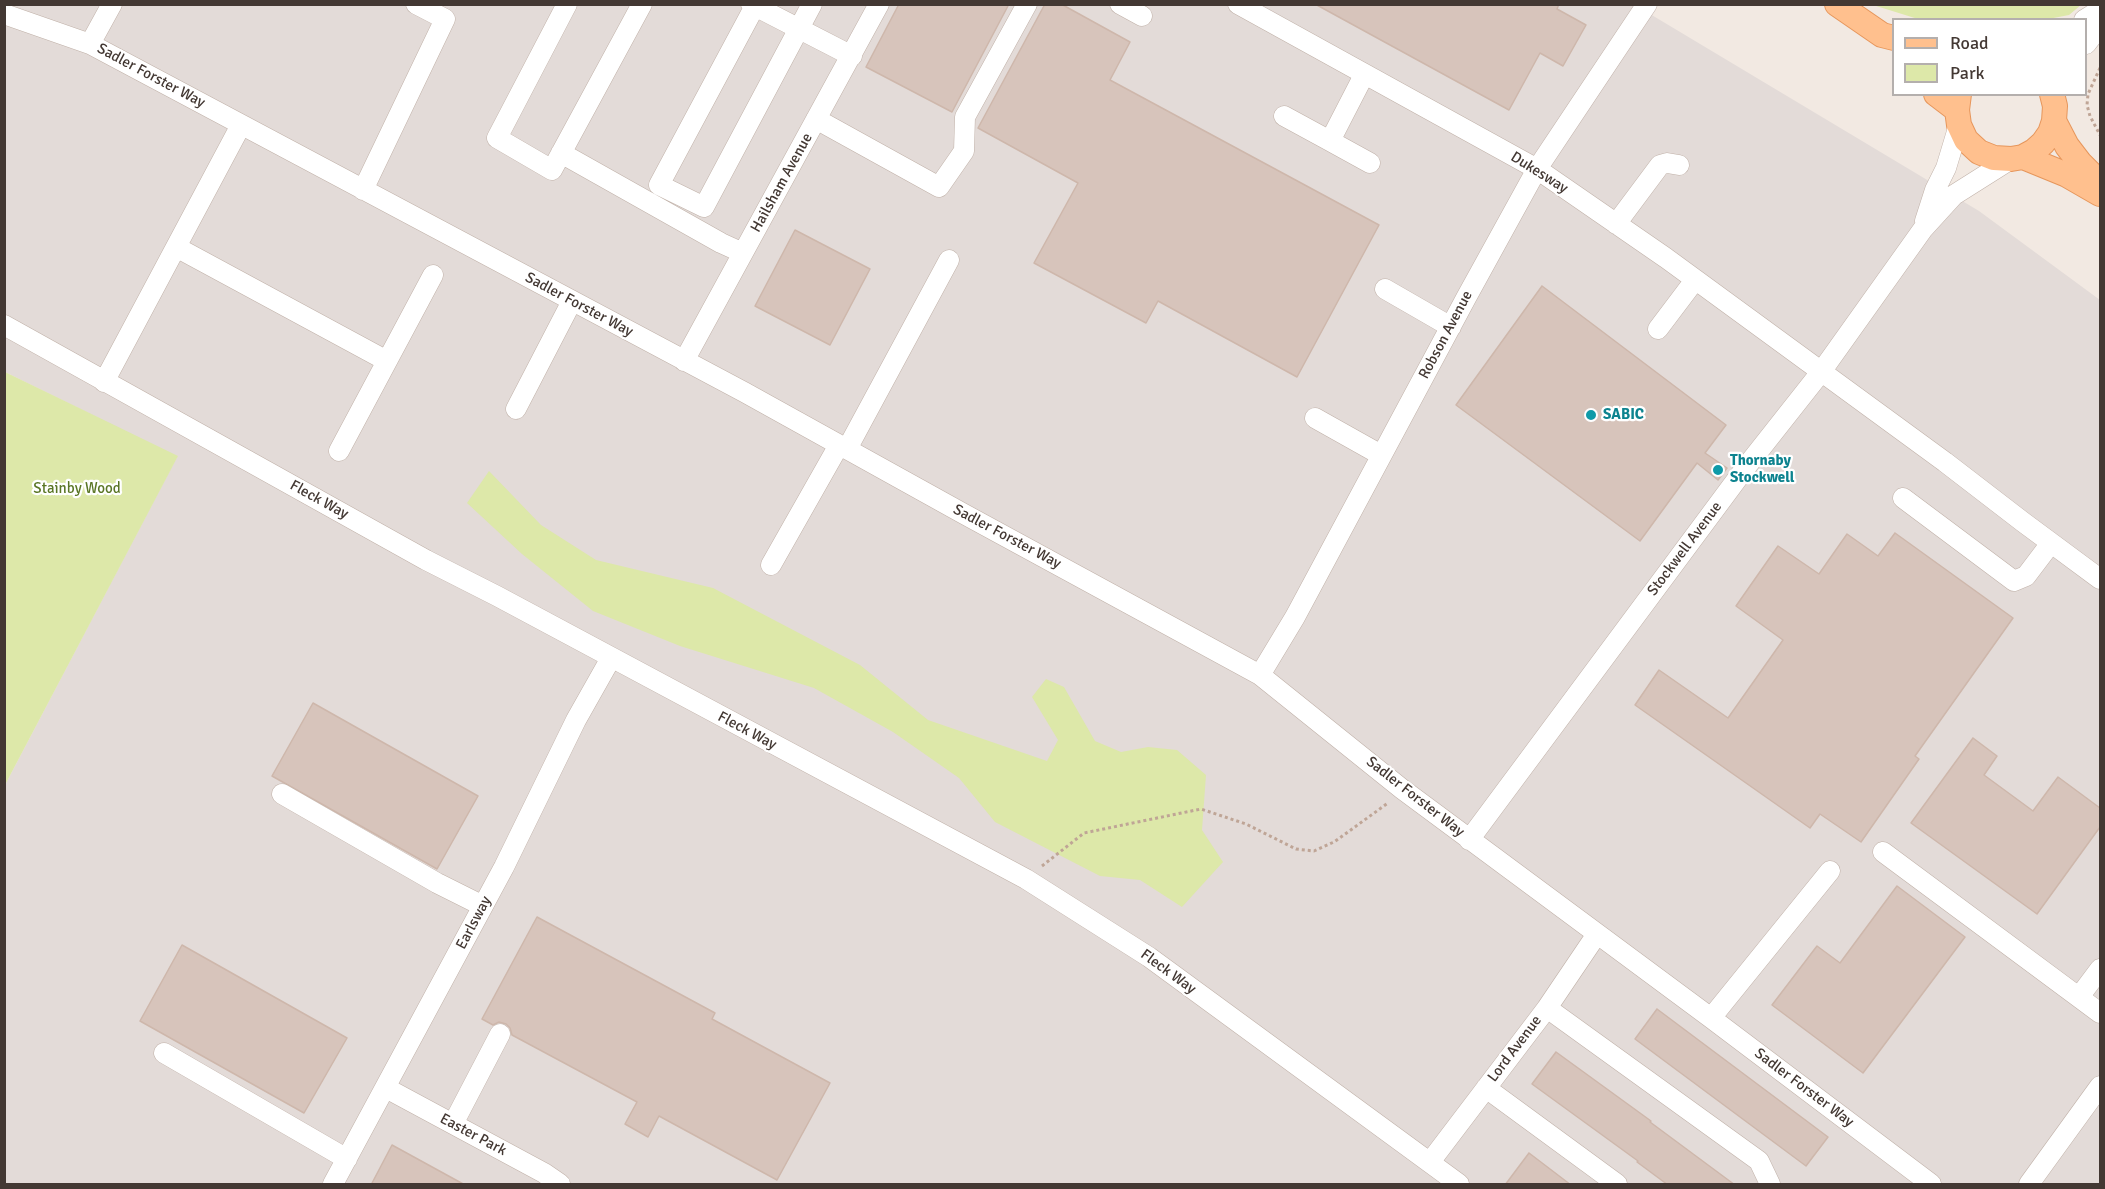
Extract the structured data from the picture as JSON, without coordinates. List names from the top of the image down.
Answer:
{
  "streets": {
    "street": [
      "Sadler Forster Way",
      "Dukesway",
      "Hailsham Avenue",
      "Robson Avenue",
      "Fleck Way",
      "Stockwell Avenue",
      "Earlsway",
      "Lord Avenue",
      "Easter Park"
    ]
  },
  "crossings": [
    ["Sadler Forster Way", "Hailsham Avenue"],
    ["Sadler Forster Way", "Robson Avenue"],
    ["Sadler Forster Way", "Stockwell Avenue"],
    ["Sadler Forster Way", "Lord Avenue"],
    ["Dukesway", "Robson Avenue"],
    ["Dukesway", "Stockwell Avenue"],
    ["Fleck Way", "Earlsway"],
    ["Fleck Way", "Lord Avenue"],
    ["Earlsway", "Easter Park"]
  ],
  "parks": ["Stainby Wood"],
  "places": ["SABIC", "Thornaby Stockwell"],
  "legend": ["Road", "Park"]
}
